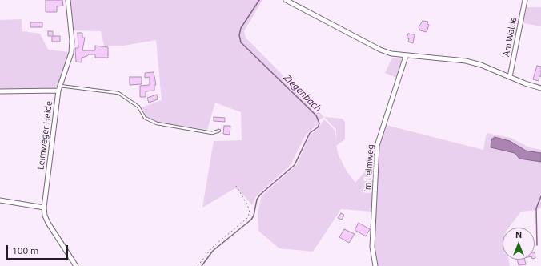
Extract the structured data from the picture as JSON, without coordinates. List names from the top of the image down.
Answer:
{
  "streets": {
    "street": ["Am Walde", "Leimweger Heide", "Im Leimweg"]
  },
  "water": ["Ziegenbach"],
  "scale_bar": "100 m",
  "north": "top"
}
